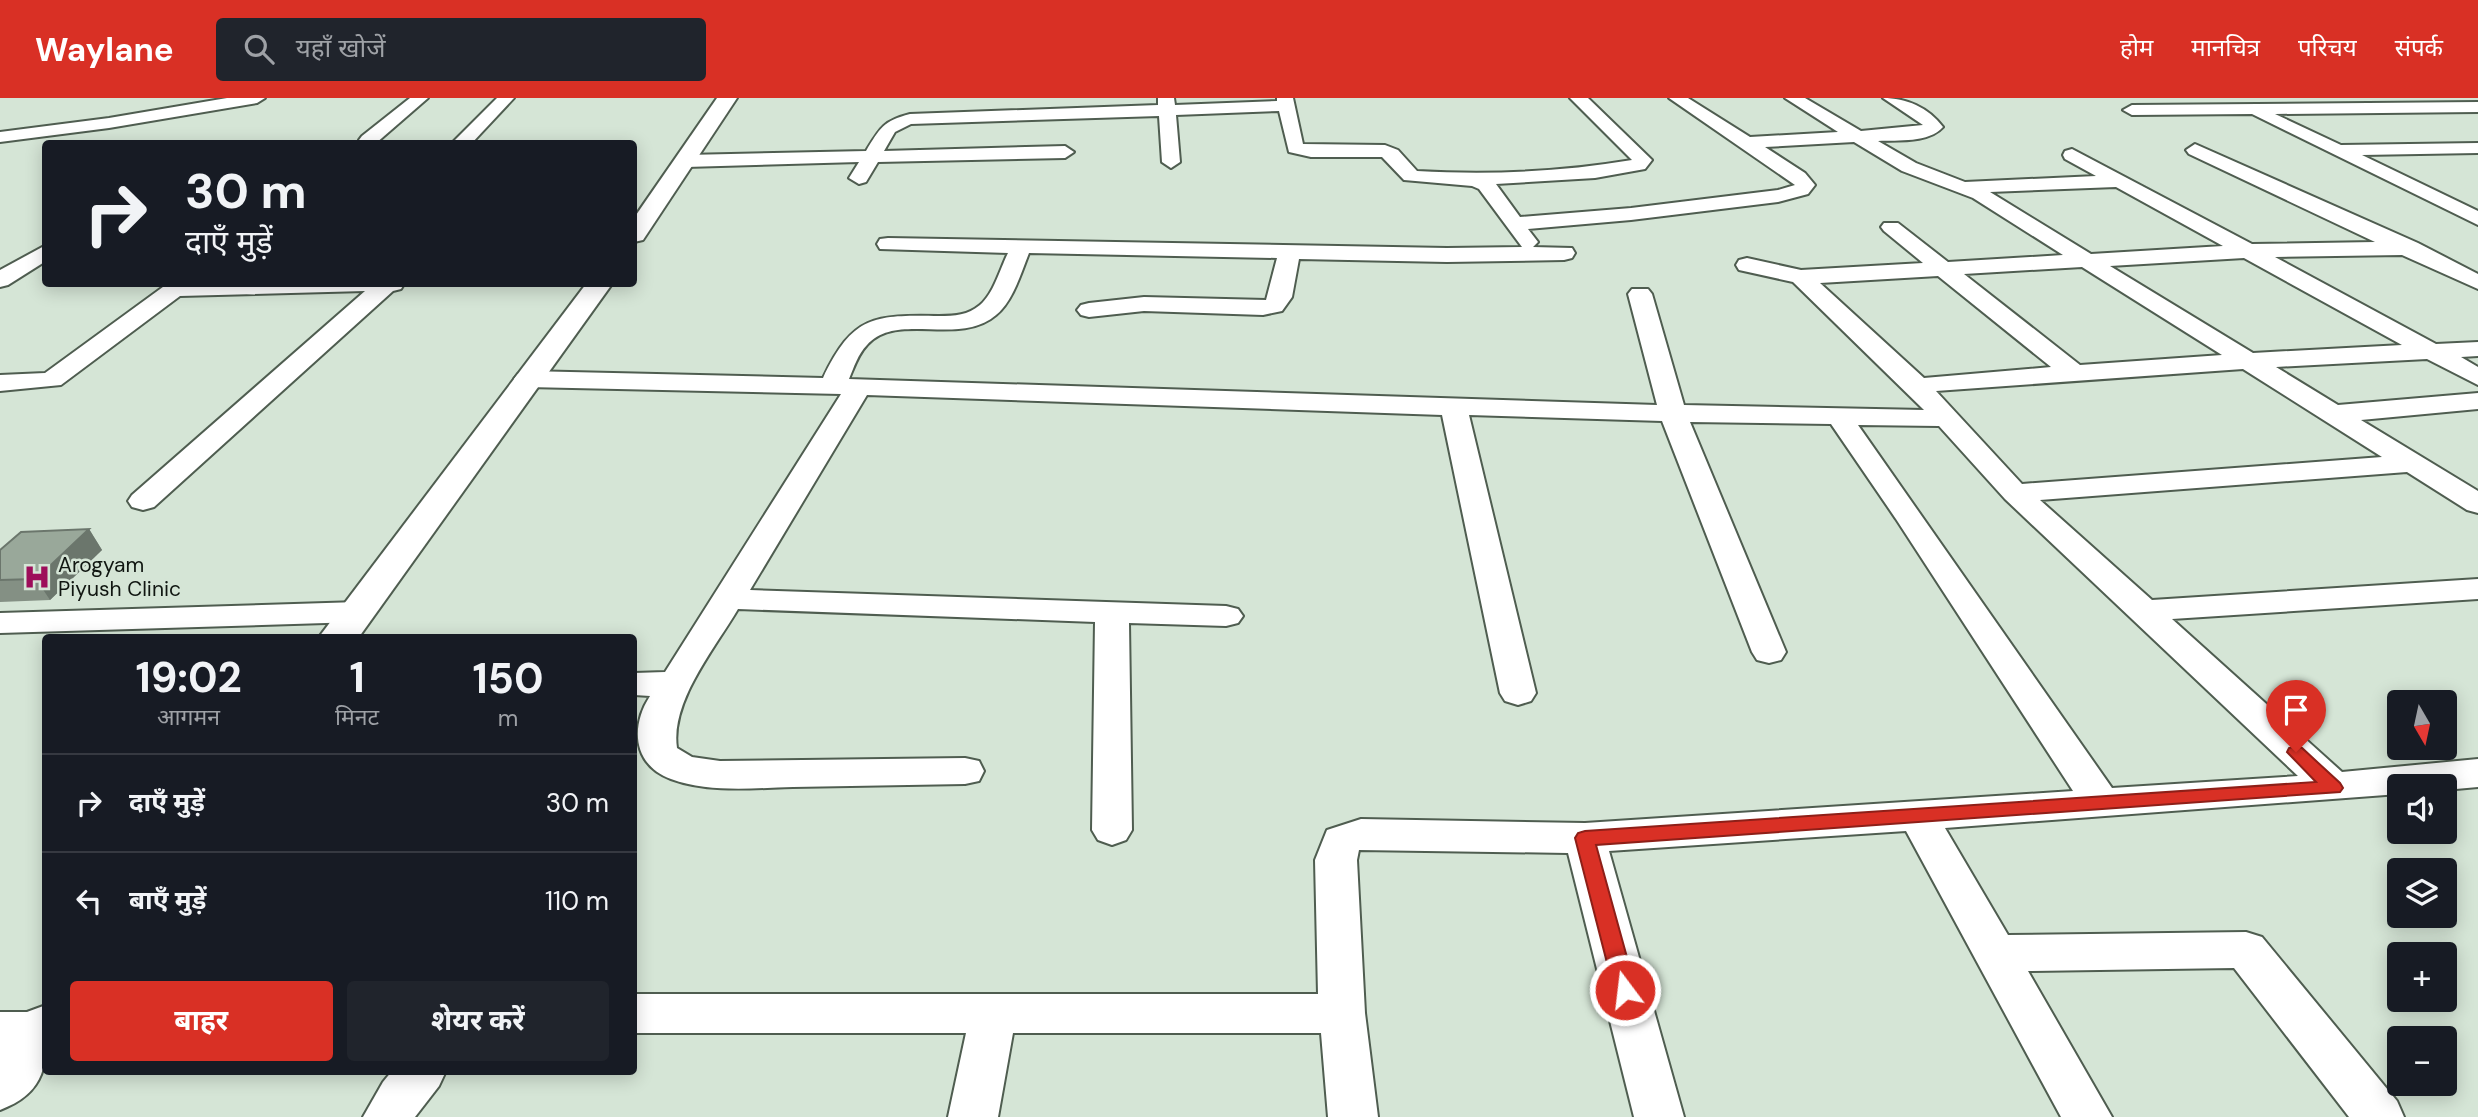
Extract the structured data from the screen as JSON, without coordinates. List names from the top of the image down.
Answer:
{
  "places": {
    "hospital": ["Arogyam Piyush Clinic"]
  },
  "north": "bottom",
  "page": {
    "header": "Waylane",
    "search": "यहाँ खोजें",
    "nav": [
      "होम",
      "मानचित्र",
      "परिचय",
      "संपर्क"
    ],
    "turn": ["30 m", "दाएँ मुड़ें"],
    "eta": [
      "19:02",
      "आगमन",
      "1",
      "मिनट",
      "150",
      "m"
    ],
    "map_buttons": ["+", "−"],
    "list": [
      {
        "name": "दाएँ मुड़ें",
        "value": "30 m"
      },
      {
        "name": "बाएँ मुड़ें",
        "value": "110 m"
      }
    ],
    "buttons": ["बाहर", "शेयर करें"]
  }
}
